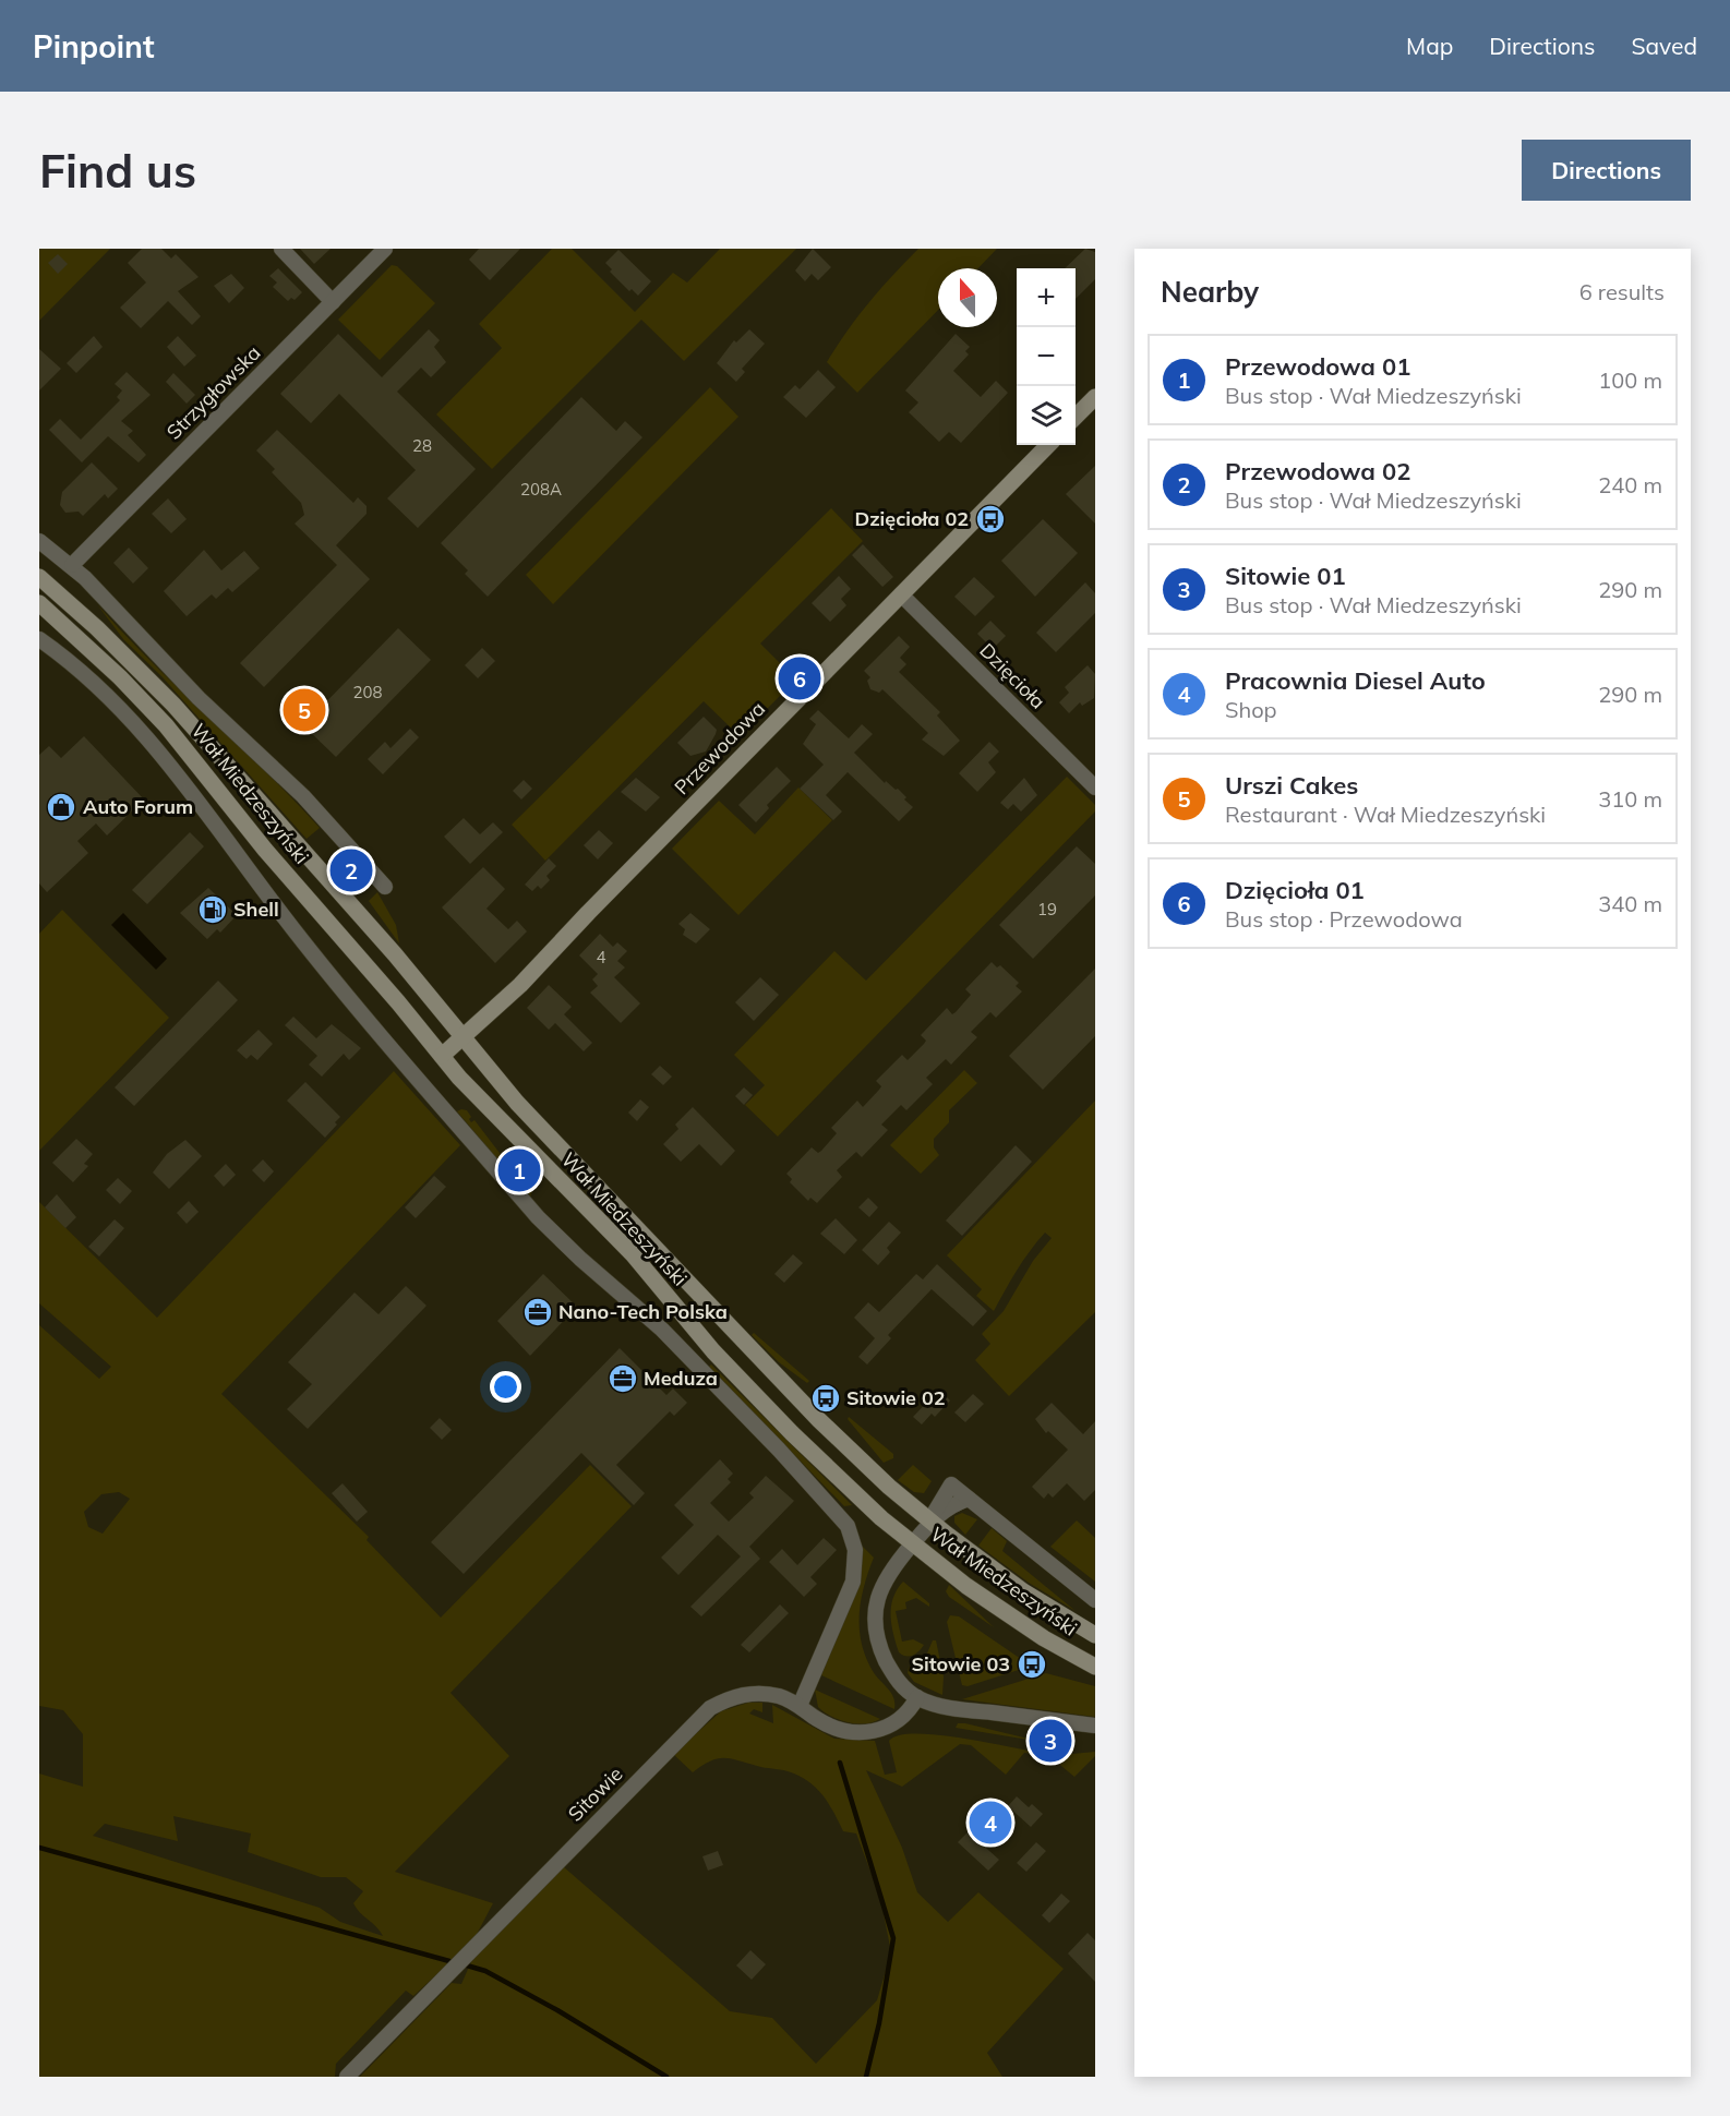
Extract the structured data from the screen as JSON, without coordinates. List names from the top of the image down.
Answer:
{
  "streets": {
    "main road": ["Przewodowa", "Wał Miedzeszyński"],
    "street": ["Strzygłowska", "Dzięcioła", "Sitowie"]
  },
  "crossings": [
    ["Dzięcioła", "Przewodowa"],
    ["Przewodowa", "Wał Miedzeszyński"]
  ],
  "places": {
    "bus stop": ["Dzięcioła 02", "Sitowie 02", "Sitowie 03"],
    "shop": ["Auto Forum"],
    "fuel station": ["Shell"],
    "office": ["Nano-Tech Polska", "Meduza"]
  },
  "house_numbers": [
    "28",
    "208A",
    "208",
    "19",
    "4"
  ],
  "north": "top",
  "page": {
    "header": "Pinpoint",
    "nav": ["Map", "Directions", "Saved"],
    "buttons": "Directions",
    "title": "Find us",
    "heading": ["Nearby", "6 results"],
    "map_buttons": ["+", "−"],
    "list": [
      {
        "mark": "1",
        "name": "Przewodowa 01",
        "note": "Bus stop · Wał Miedzeszyński",
        "value": "100 m"
      },
      {
        "mark": "2",
        "name": "Przewodowa 02",
        "note": "Bus stop · Wał Miedzeszyński",
        "value": "240 m"
      },
      {
        "mark": "3",
        "name": "Sitowie 01",
        "note": "Bus stop · Wał Miedzeszyński",
        "value": "290 m"
      },
      {
        "mark": "4",
        "name": "Pracownia Diesel Auto",
        "note": "Shop",
        "value": "290 m"
      },
      {
        "mark": "5",
        "name": "Urszi Cakes",
        "note": "Restaurant · Wał Miedzeszyński",
        "value": "310 m"
      },
      {
        "mark": "6",
        "name": "Dzięcioła 01",
        "note": "Bus stop · Przewodowa",
        "value": "340 m"
      }
    ],
    "pins": [
      "6",
      "5",
      "2",
      "1",
      "3",
      "4"
    ]
  }
}
